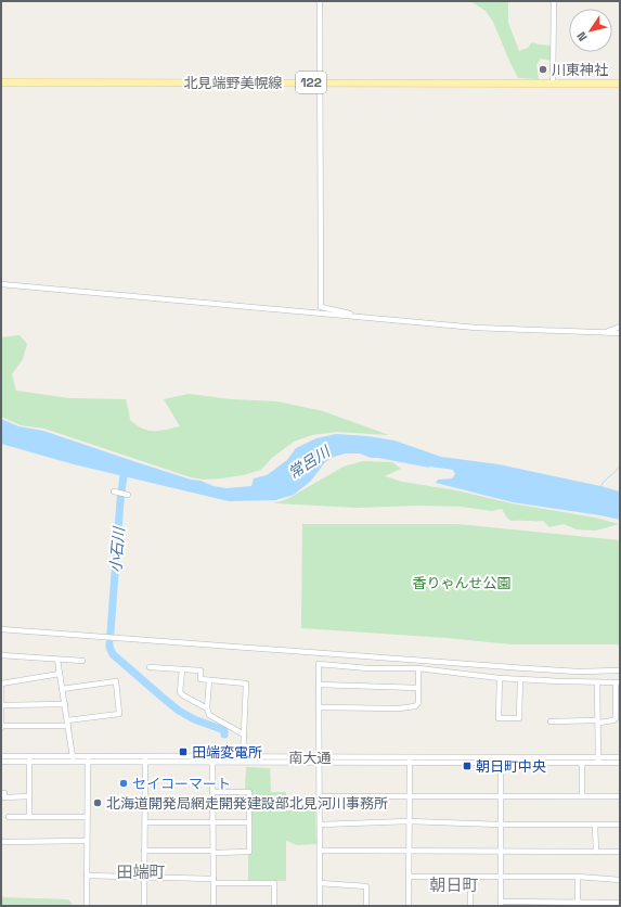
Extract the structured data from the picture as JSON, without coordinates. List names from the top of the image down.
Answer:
{
  "streets": {
    "main road": ["北見端野美幌線", "122"],
    "street": ["南大通"]
  },
  "districts": ["田端町", "朝日町"],
  "water": ["常呂川", "小石川"],
  "parks": ["香りゃんせ公園"],
  "places": {
    "other": ["川東神社", "セイコーマート", "北海道開発局網走開発建設部北見河川事務所"],
    "transit": ["田端変電所", "朝日町中央"]
  },
  "north": "bottom left"
}
